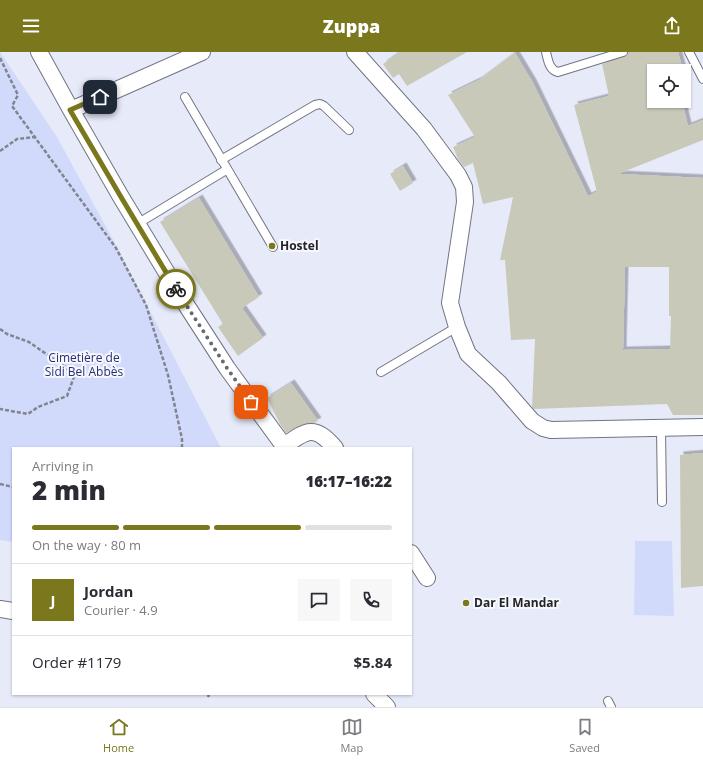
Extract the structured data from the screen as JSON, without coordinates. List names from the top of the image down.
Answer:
{
  "parks": ["Cimetière de Sidi Bel Abbès"],
  "places": ["Hostel", "Dar El Mandar"],
  "page": {
    "header": "Zuppa",
    "heading": ["2 min", "Arriving in", "16:17–16:22"],
    "panel": [
      "Jordan",
      "Courier · 4.9",
      "Order #1179",
      "$5.84"
    ],
    "bar": "On the way · 80 m",
    "round": "J",
    "tabs": ["Home", "Map", "Saved"]
  }
}
